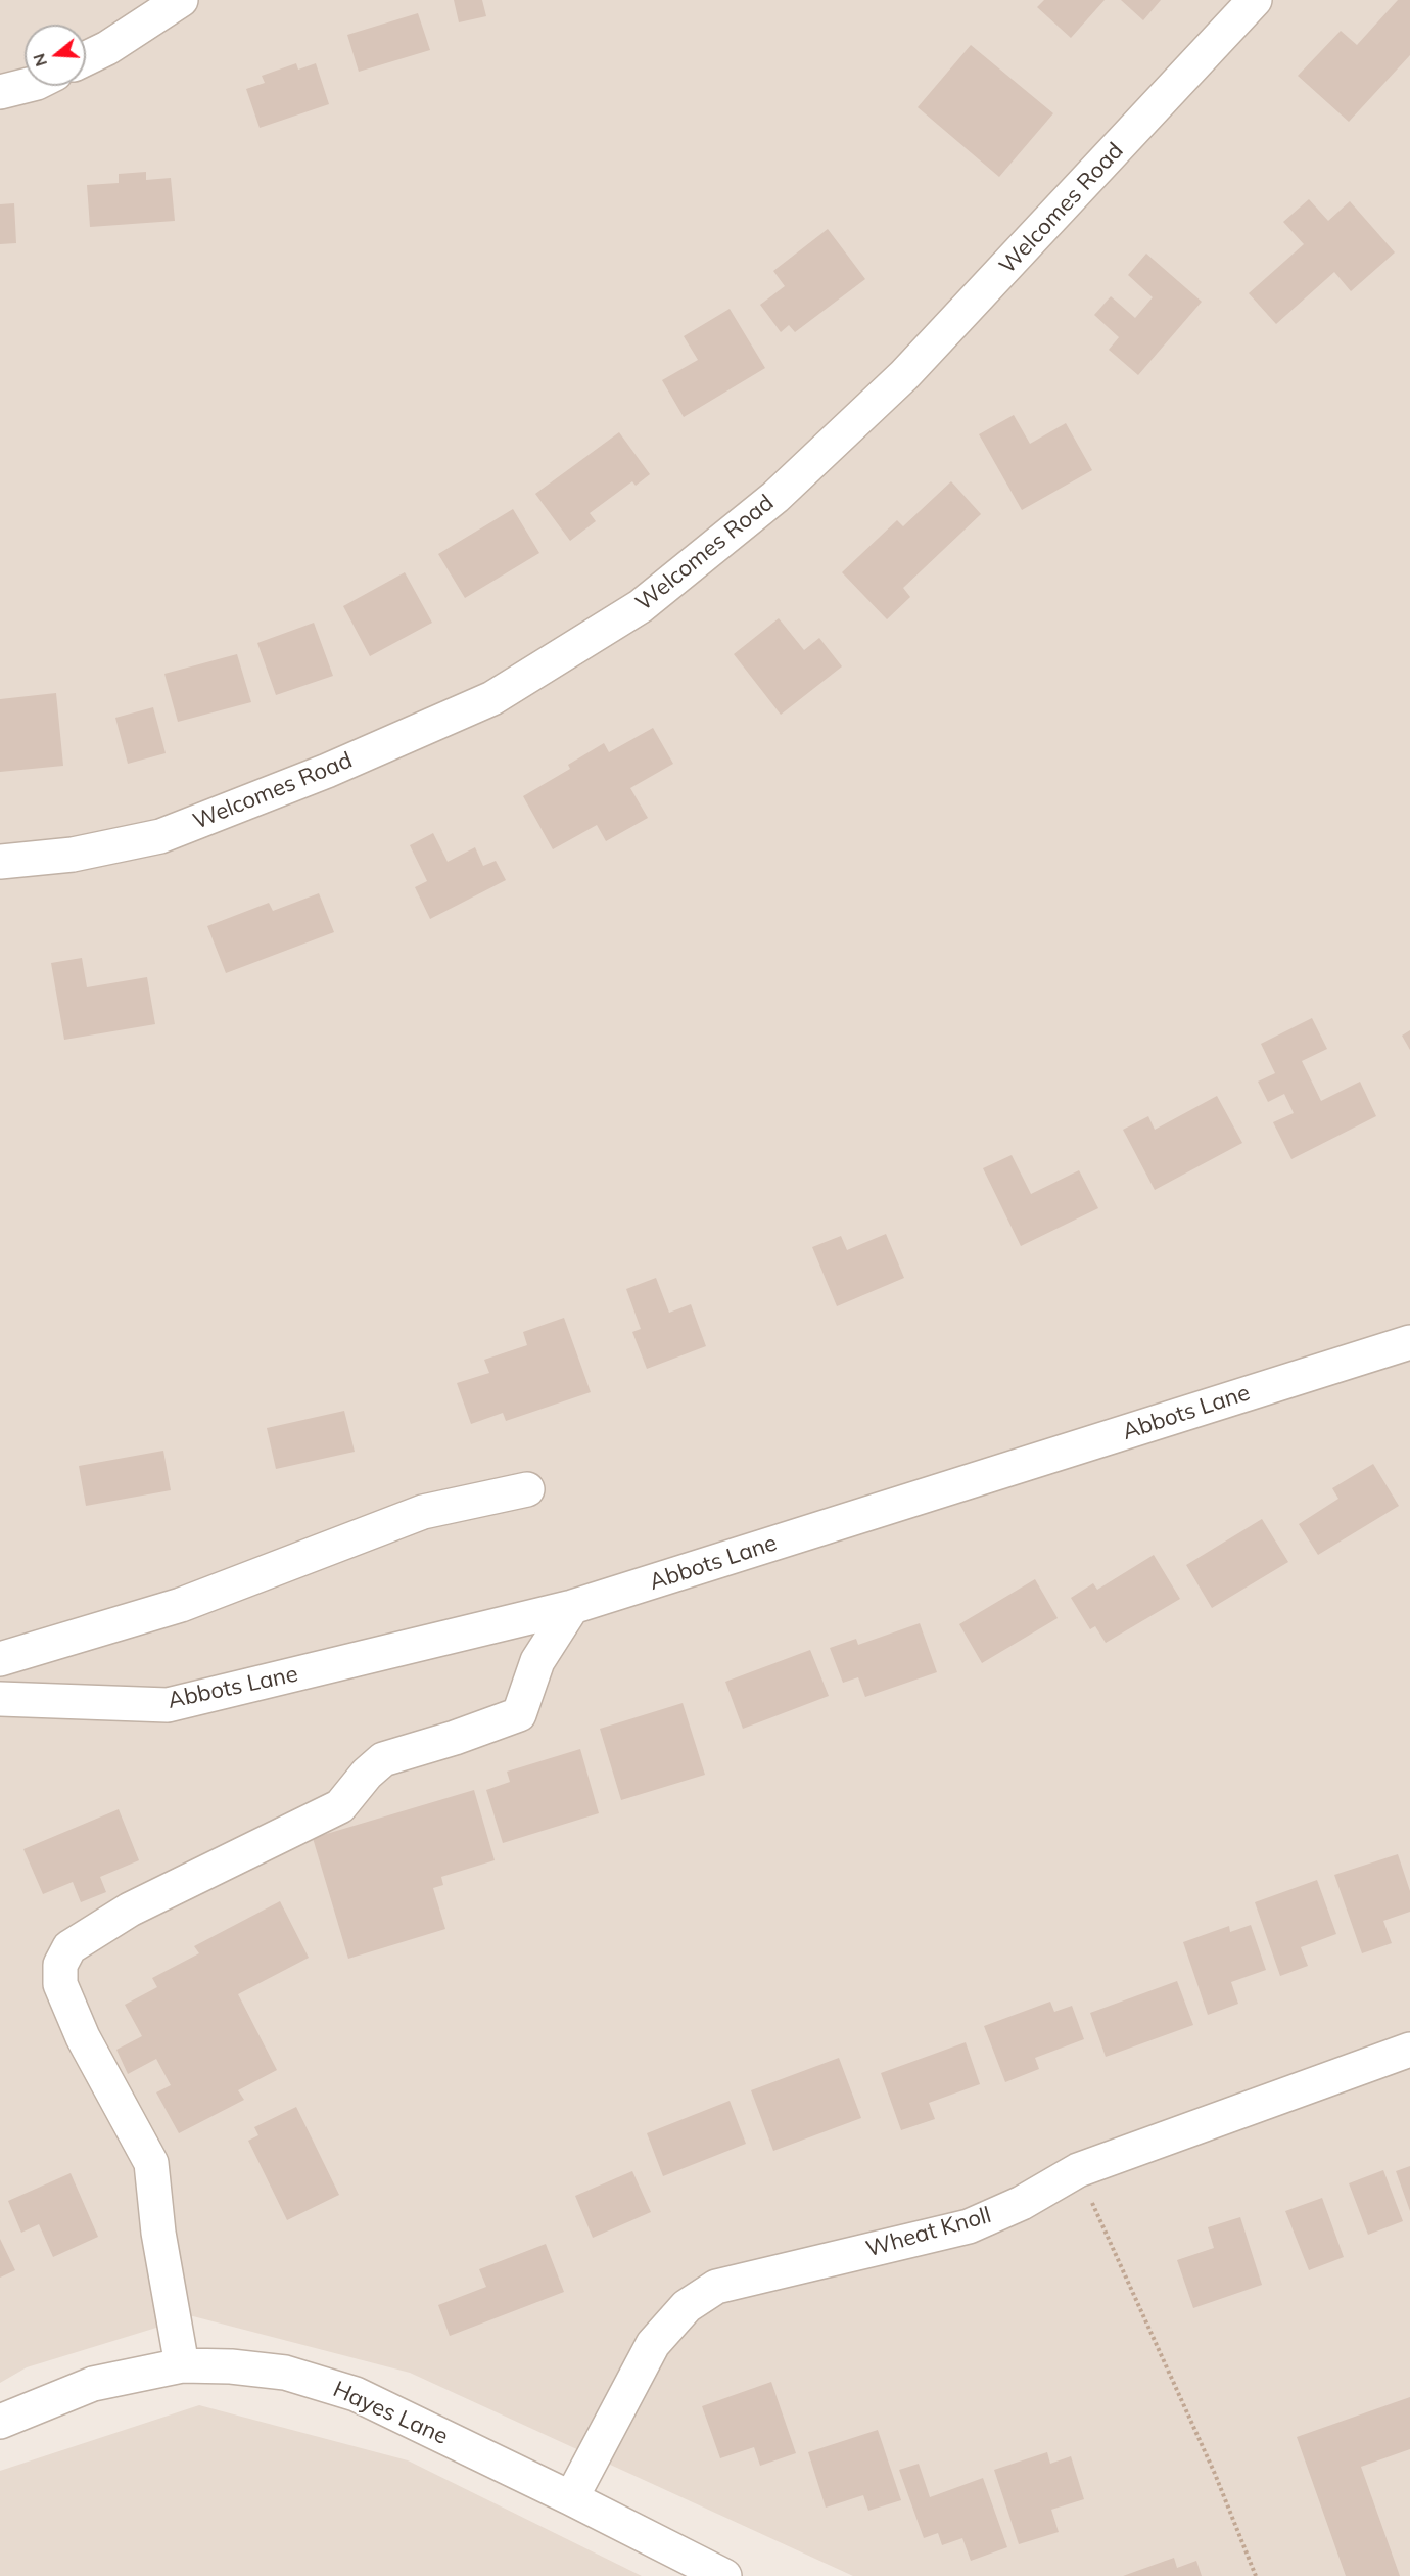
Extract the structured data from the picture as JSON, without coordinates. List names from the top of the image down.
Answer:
{
  "streets": {
    "street": [
      "Welcomes Road",
      "Abbots Lane",
      "Wheat Knoll",
      "Hayes Lane"
    ]
  },
  "crossings": [
    ["Wheat Knoll", "Hayes Lane"]
  ],
  "north": "left"
}
